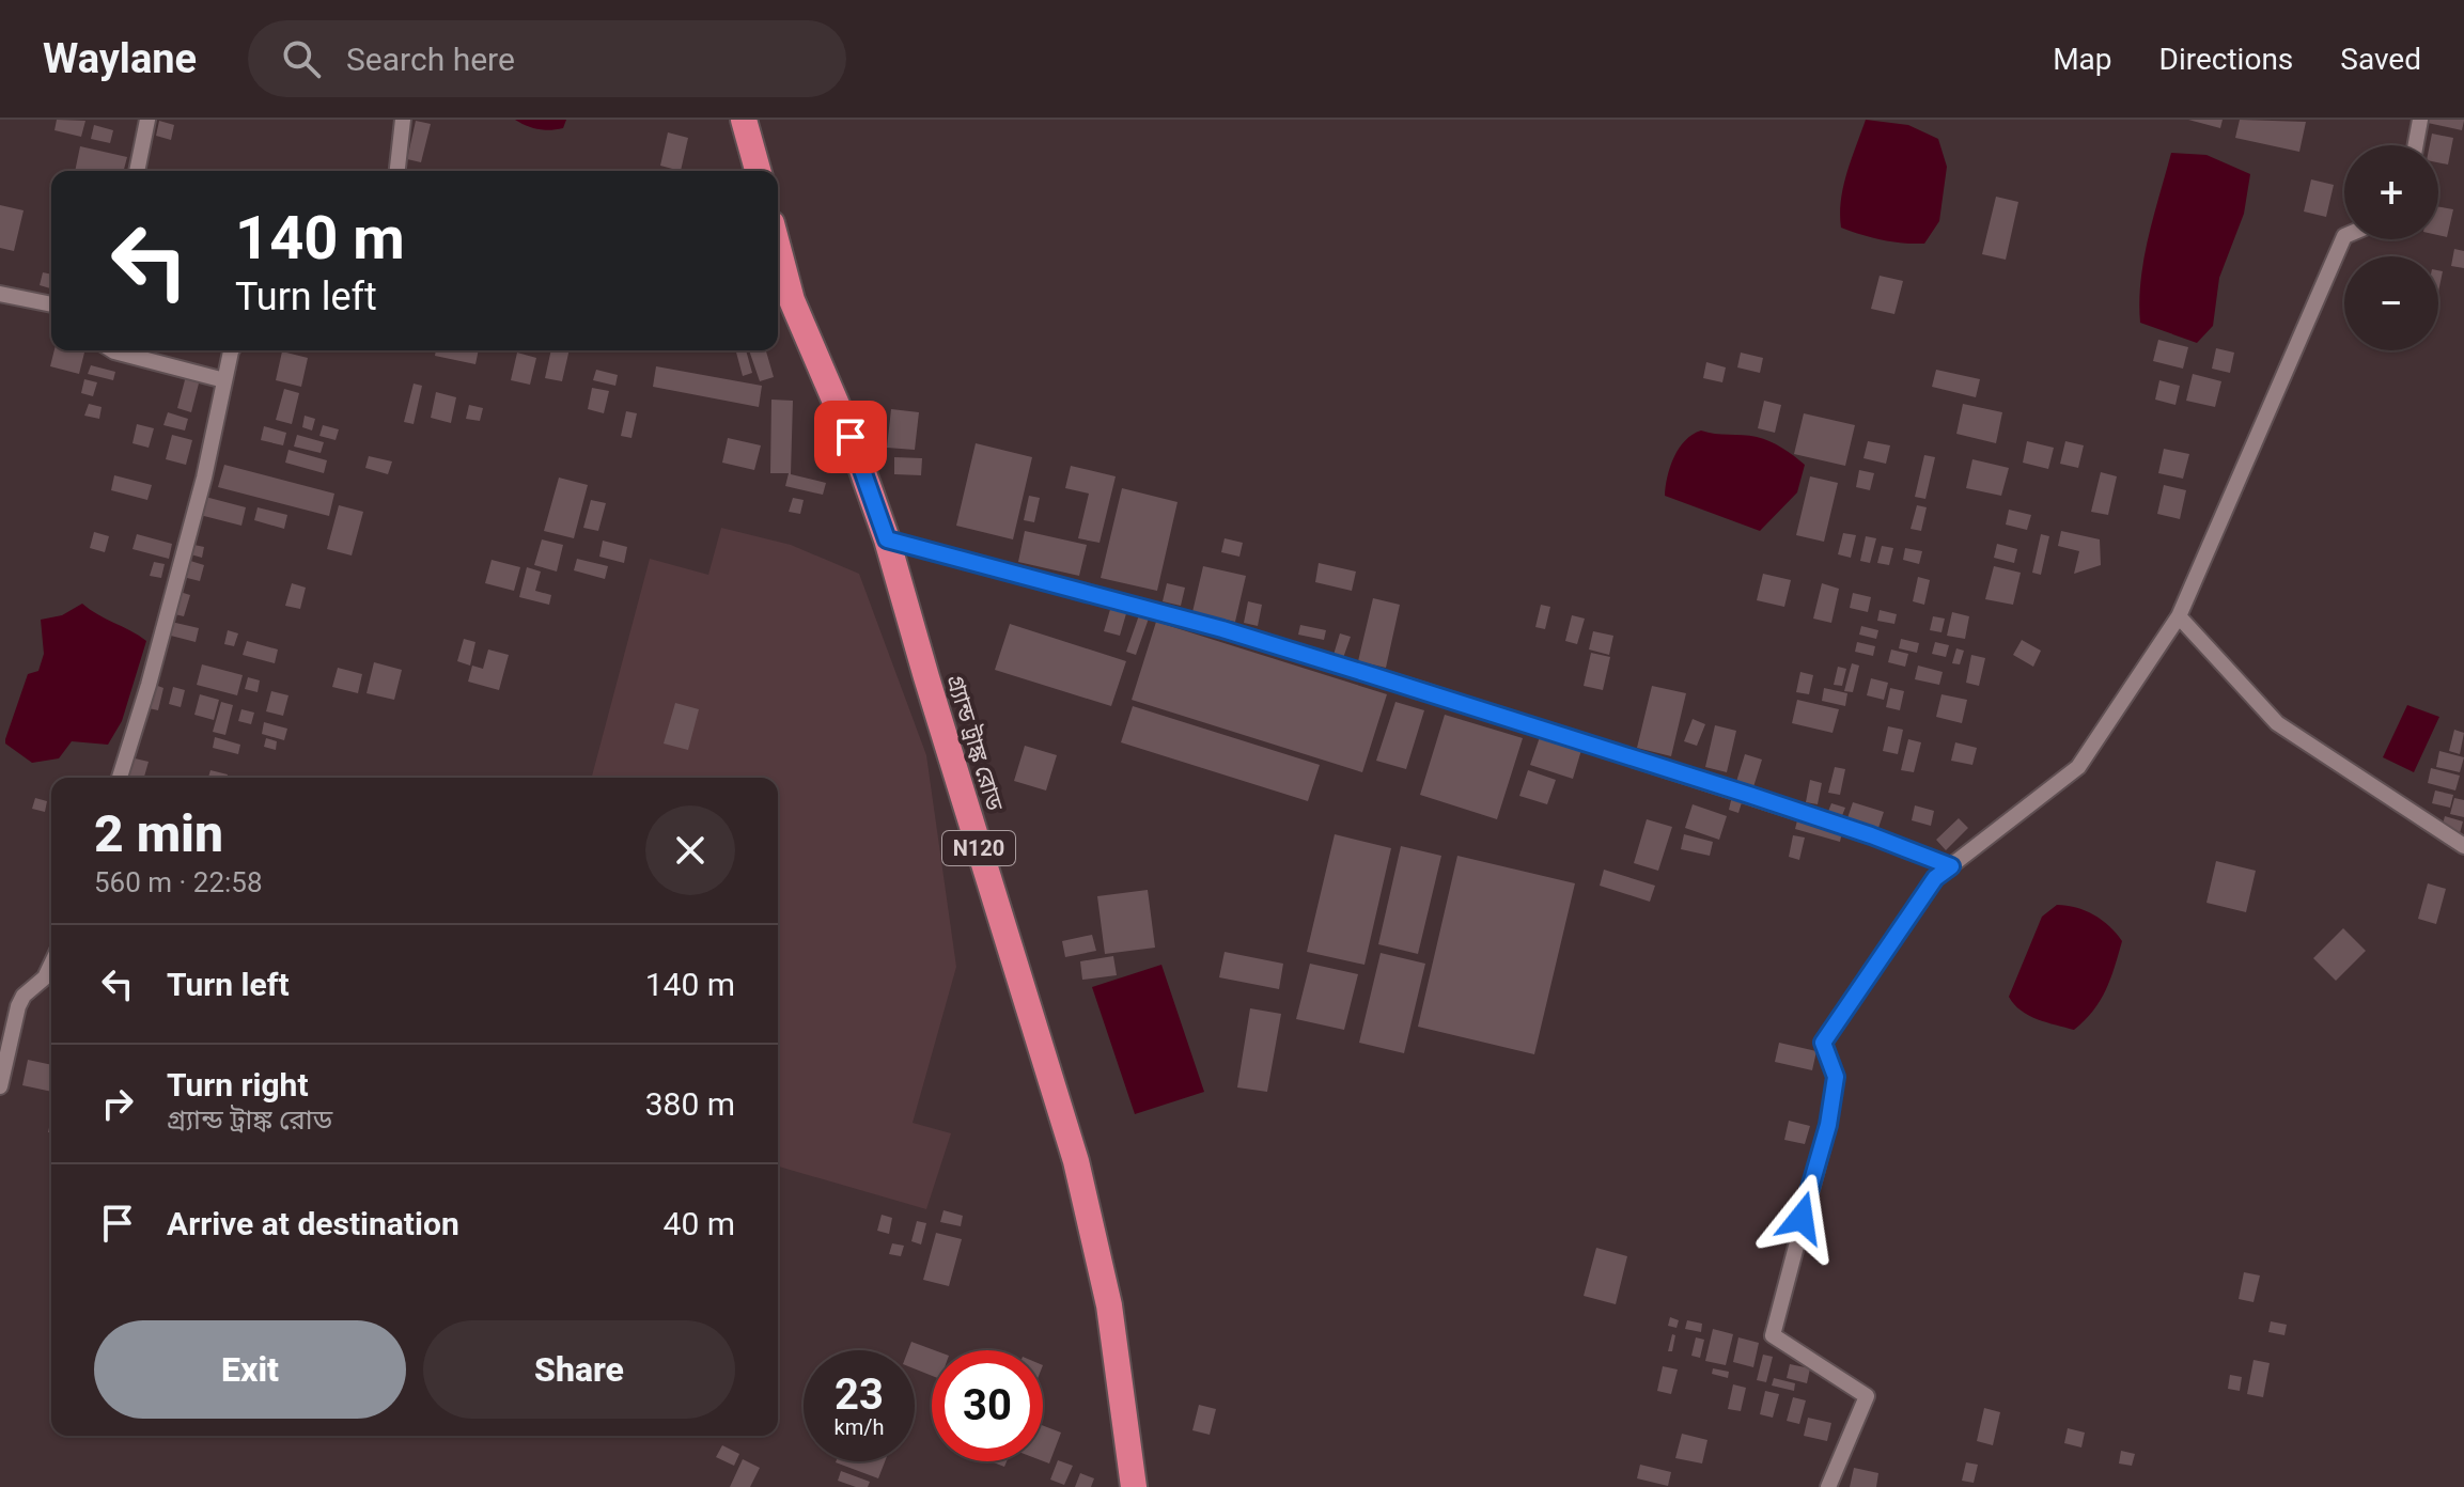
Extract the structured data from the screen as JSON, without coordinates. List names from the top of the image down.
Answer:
{
  "streets": {
    "highway": ["গ্র্যান্ড ট্রাঙ্ক রোড", "N120"]
  },
  "page": {
    "header": "Waylane",
    "search": "Search here",
    "nav": ["Map", "Directions", "Saved"],
    "map_buttons": ["+", "−"],
    "turn": ["140 m", "Turn left"],
    "heading": ["2 min", "560 m · 22:58"],
    "list": [
      {
        "name": "Turn left",
        "value": "140 m"
      },
      {
        "name": "Turn right",
        "note": "গ্র্যান্ড ট্রাঙ্ক রোড",
        "value": "380 m"
      },
      {
        "name": "Arrive at destination",
        "value": "40 m"
      }
    ],
    "buttons": ["Exit", "Share"],
    "speed": "23 km/h",
    "limit": "30"
  }
}
